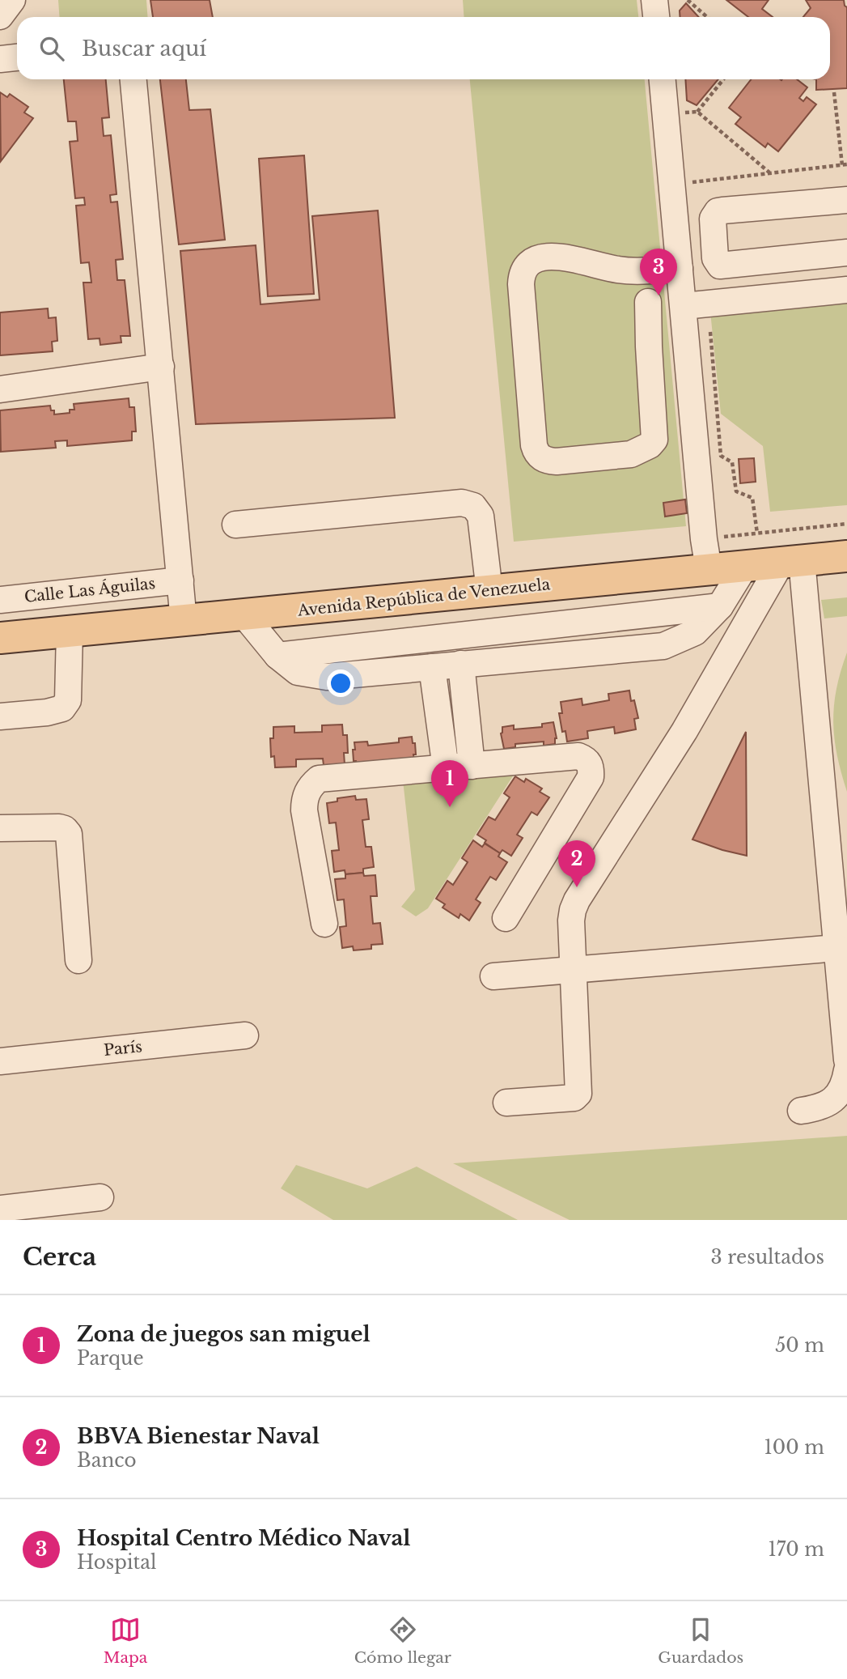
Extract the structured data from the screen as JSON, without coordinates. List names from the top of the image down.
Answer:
{
  "streets": {
    "main road": ["Avenida República de Venezuela"],
    "street": ["Calle Las Águilas", "París"]
  },
  "page": {
    "search": "Buscar aquí",
    "pins": ["3", "1", "2"],
    "heading": ["Cerca", "3 resultados"],
    "list": [
      {
        "mark": "1",
        "name": "Zona de juegos san miguel",
        "note": "Parque",
        "value": "50 m"
      },
      {
        "mark": "2",
        "name": "BBVA Bienestar Naval",
        "note": "Banco",
        "value": "100 m"
      },
      {
        "mark": "3",
        "name": "Hospital Centro Médico Naval",
        "note": "Hospital",
        "value": "170 m"
      }
    ],
    "nav": ["Mapa", "Cómo llegar", "Guardados"]
  }
}
